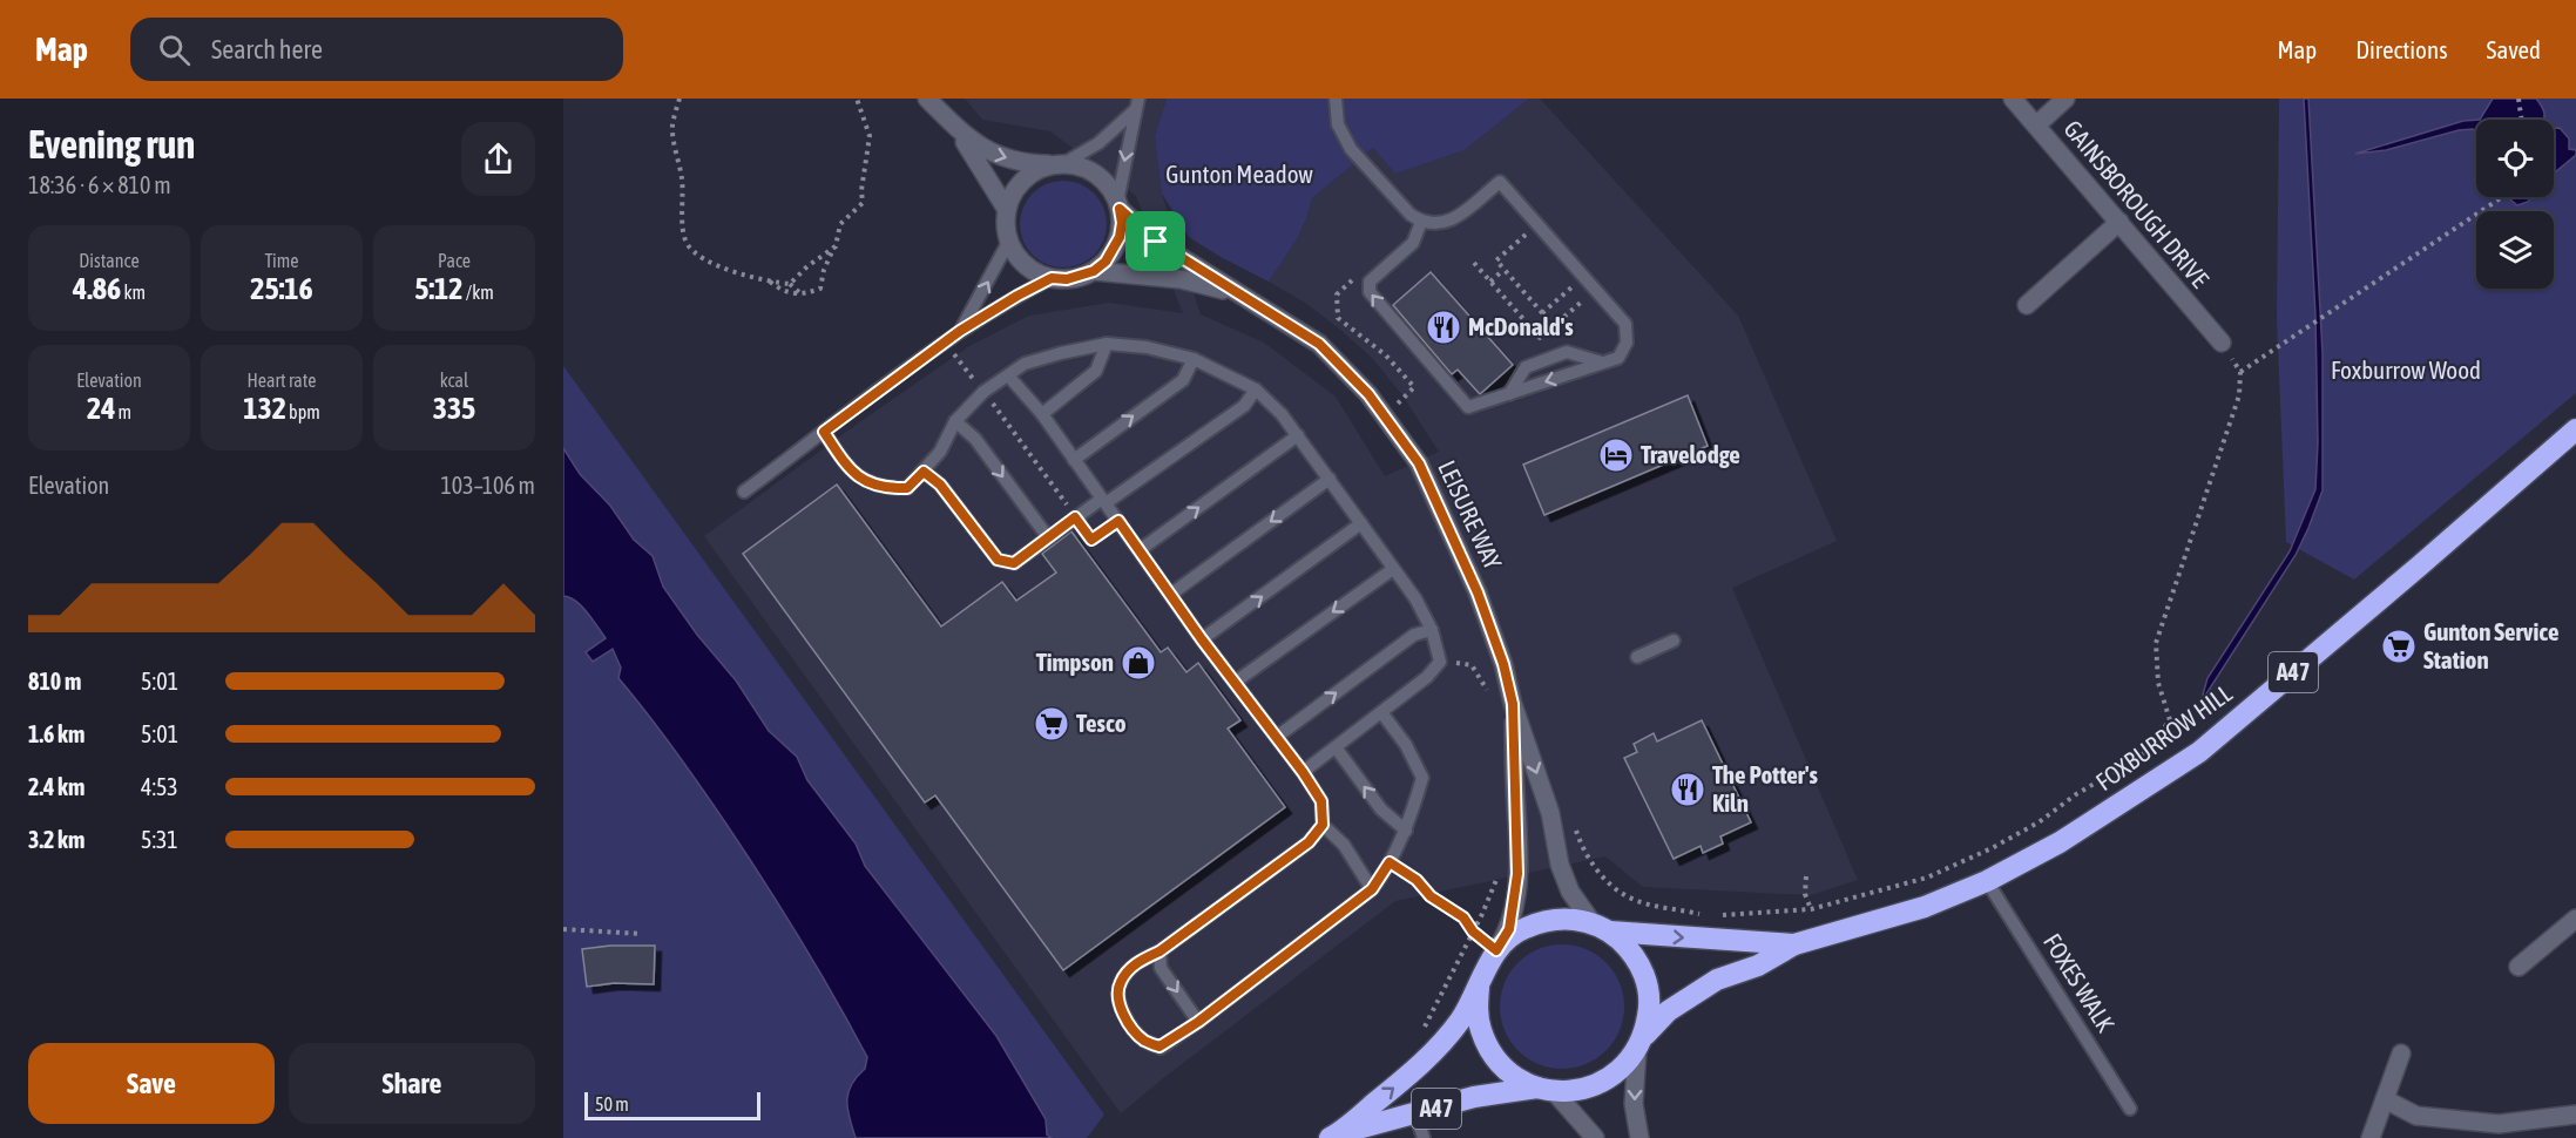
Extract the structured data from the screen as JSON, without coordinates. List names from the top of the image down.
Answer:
{
  "streets": {
    "highway": ["A47", "FOXBURROW HILL"],
    "street": ["GAINSBOROUGH DRIVE", "LEISURE WAY"],
    "lane": ["FOXES WALK"]
  },
  "crossings": [
    ["LEISURE WAY", "A47"],
    ["LEISURE WAY", "FOXBURROW HILL"],
    ["A47", "FOXBURROW HILL"],
    ["FOXBURROW HILL", "FOXES WALK"]
  ],
  "parks": ["Gunton Meadow", "Foxburrow Wood"],
  "places": {
    "restaurant": ["McDonald's", "The Potter's Kiln"],
    "hotel": ["Travelodge"],
    "supermarket": ["Gunton Service Station", "Tesco"],
    "shop": ["Timpson"]
  },
  "scale_bar": "50 m",
  "page": {
    "header": "Map",
    "search": "Search here",
    "nav": ["Map", "Directions", "Saved"],
    "heading": ["Evening run", "18:36 · 6 × 810 m"],
    "stats": [
      ["Distance", "4.86 km"],
      ["Time", "25:16"],
      ["Pace", "5:12 /km"],
      ["Elevation", "24 m"],
      ["Heart rate", "132 bpm"],
      ["kcal", "335"]
    ],
    "chart": ["Elevation", "103–106 m"],
    "list": [
      {
        "name": "810 m",
        "note": "5:01"
      },
      {
        "name": "1.6 km",
        "note": "5:01"
      },
      {
        "name": "2.4 km",
        "note": "4:53"
      },
      {
        "name": "3.2 km",
        "note": "5:31"
      }
    ],
    "buttons": ["Save", "Share"],
    "scale": "50 m"
  }
}
